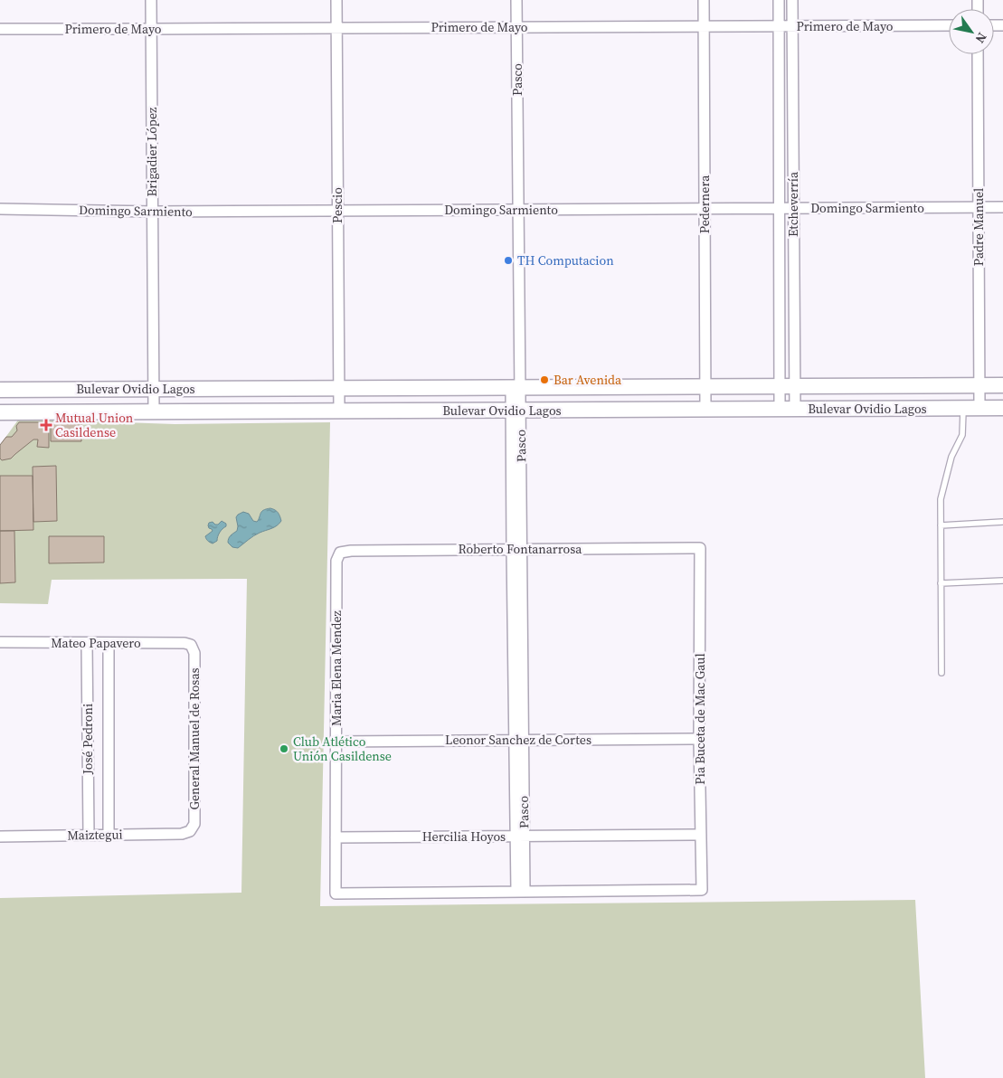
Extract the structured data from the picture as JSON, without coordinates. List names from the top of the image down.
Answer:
{
  "streets": {
    "main road": ["Bulevar Ovidio Lagos"],
    "street": [
      "Primero de Mayo",
      "Pasco",
      "Brigadier López",
      "Pedernera",
      "Etcheverría",
      "Pescio",
      "Domingo Sarmiento",
      "Padre Manuel",
      "Roberto Fontanarrosa",
      "Mateo Papavero",
      "Maria Elena Mendez",
      "Pia Buceta de Mac Gaul",
      "José Pedroni",
      "General Manuel de Rosas",
      "Leonor Sanchez de Cortes",
      "Maiztegui",
      "Hercilia Hoyos"
    ]
  },
  "crossings": [
    ["Primero de Mayo", "Pasco"],
    ["Primero de Mayo", "Brigadier López"],
    ["Primero de Mayo", "Pedernera"],
    ["Primero de Mayo", "Etcheverría"],
    ["Primero de Mayo", "Pescio"],
    ["Pasco", "Domingo Sarmiento"],
    ["Pasco", "Bulevar Ovidio Lagos"],
    ["Pasco", "Roberto Fontanarrosa"],
    ["Pasco", "Maria Elena Mendez"],
    ["Pasco", "Pia Buceta de Mac Gaul"],
    ["Pasco", "Leonor Sanchez de Cortes"],
    ["Pasco", "Hercilia Hoyos"],
    ["Brigadier López", "Domingo Sarmiento"],
    ["Brigadier López", "Bulevar Ovidio Lagos"],
    ["Pedernera", "Domingo Sarmiento"],
    ["Pedernera", "Bulevar Ovidio Lagos"],
    ["Etcheverría", "Domingo Sarmiento"],
    ["Etcheverría", "Bulevar Ovidio Lagos"],
    ["Pescio", "Domingo Sarmiento"],
    ["Pescio", "Bulevar Ovidio Lagos"],
    ["Domingo Sarmiento", "Padre Manuel"],
    ["Padre Manuel", "Bulevar Ovidio Lagos"],
    ["Roberto Fontanarrosa", "Maria Elena Mendez"],
    ["Roberto Fontanarrosa", "Pia Buceta de Mac Gaul"],
    ["Mateo Papavero", "José Pedroni"],
    ["Mateo Papavero", "General Manuel de Rosas"],
    ["Maria Elena Mendez", "Pia Buceta de Mac Gaul"],
    ["Maria Elena Mendez", "Leonor Sanchez de Cortes"],
    ["Maria Elena Mendez", "Hercilia Hoyos"],
    ["Pia Buceta de Mac Gaul", "Leonor Sanchez de Cortes"],
    ["Pia Buceta de Mac Gaul", "Hercilia Hoyos"],
    ["José Pedroni", "Maiztegui"],
    ["General Manuel de Rosas", "Maiztegui"]
  ],
  "places": {
    "other": ["TH Computacion", "Bar Avenida", "Club Atlético Unión Casildense"],
    "health": ["Mutual Union Casildense"]
  },
  "north": "bottom right"
}
